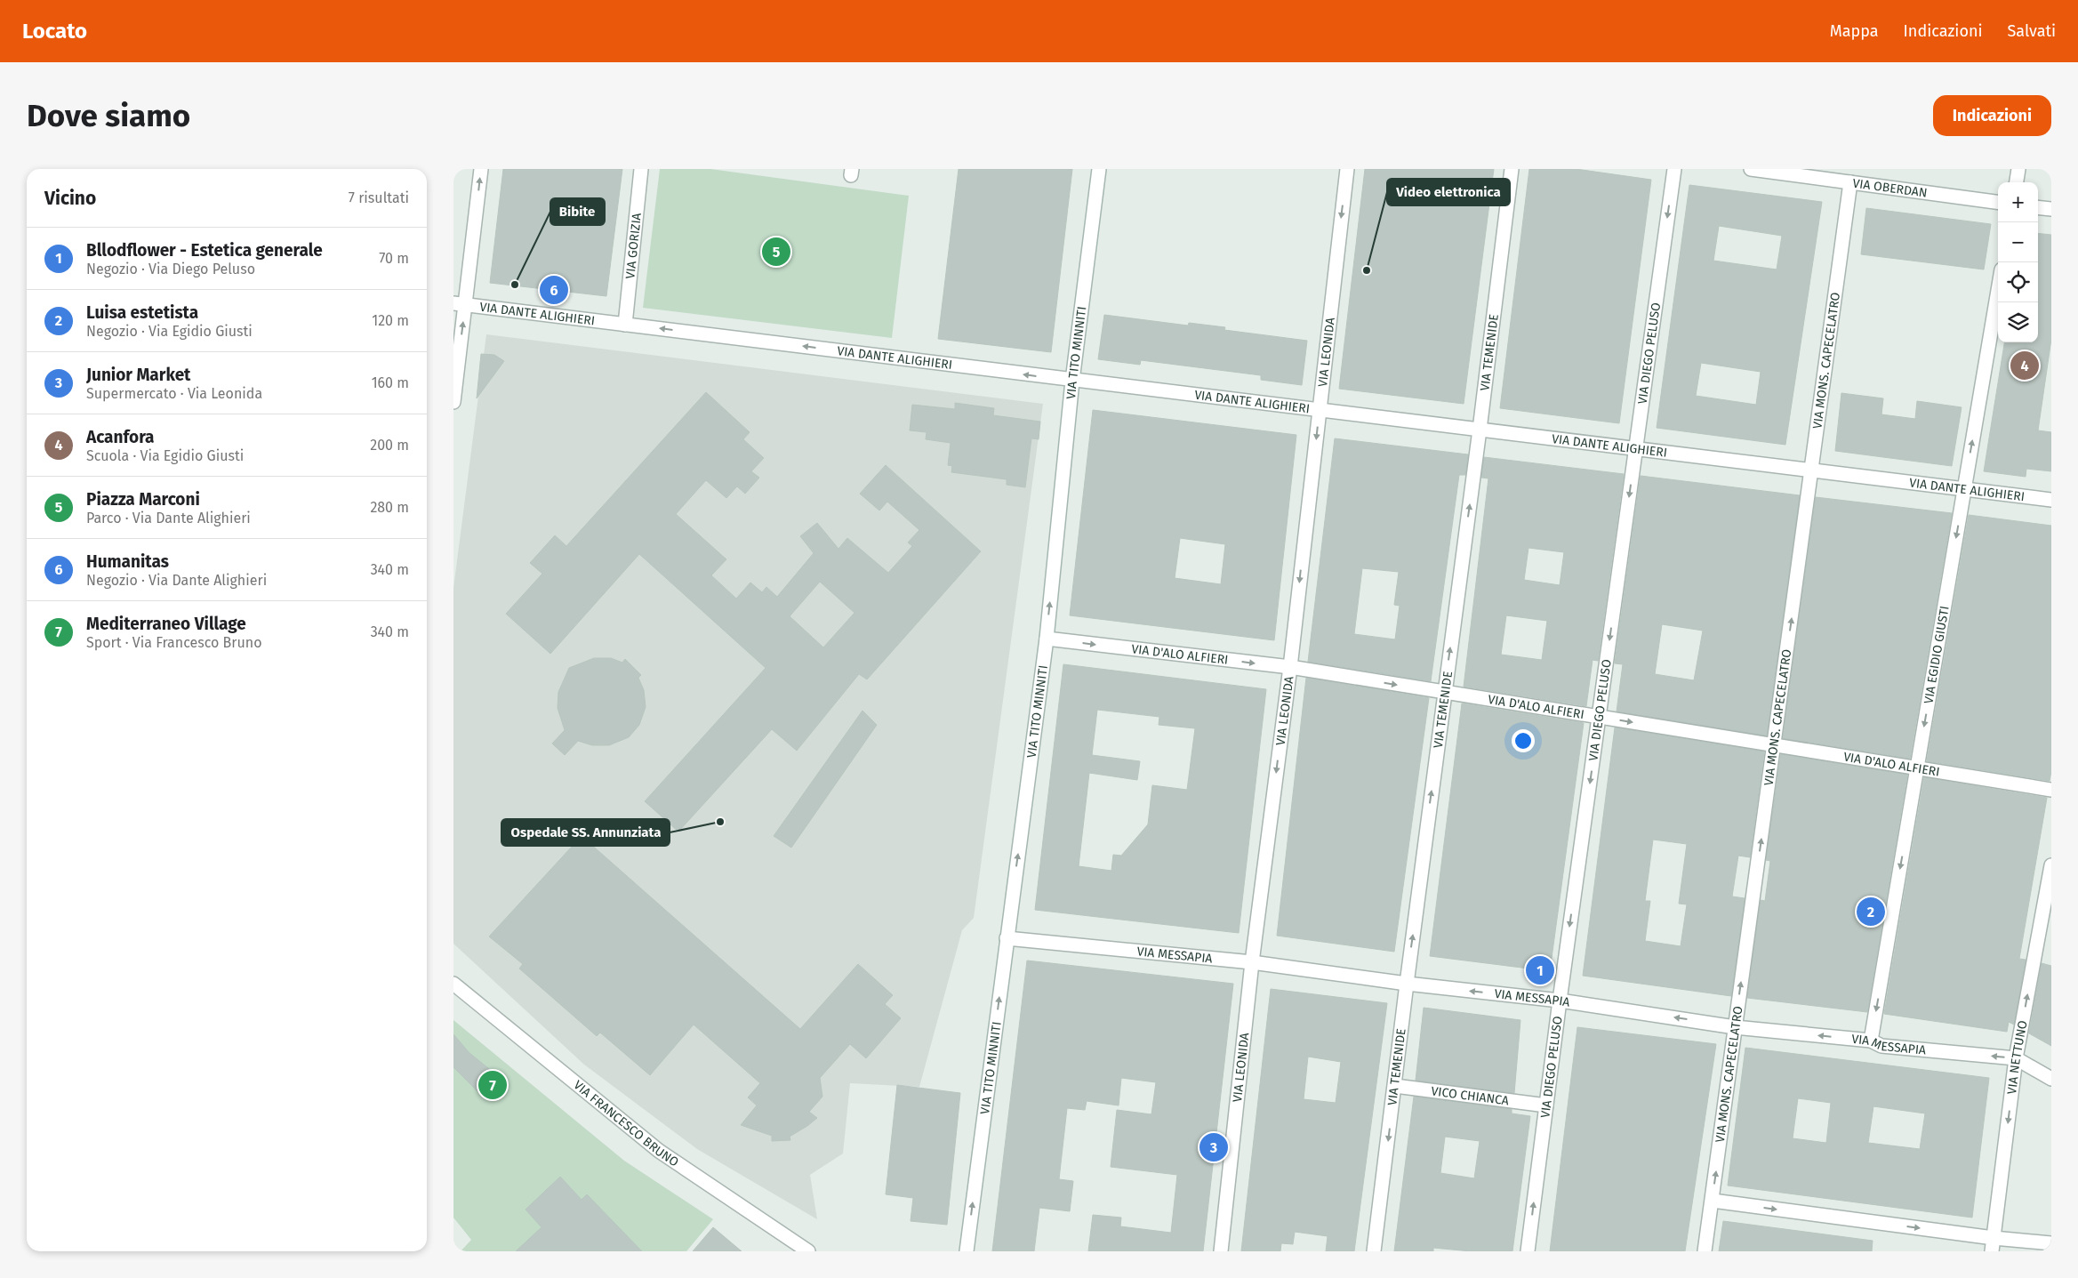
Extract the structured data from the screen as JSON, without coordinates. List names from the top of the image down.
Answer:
{
  "streets": {
    "street": [
      "VIA OBERDAN",
      "VIA GORIZIA",
      "VIA DANTE ALIGHIERI",
      "VIA LEONIDA",
      "VIA TITO MINNITI",
      "VIA TEMENIDE",
      "VIA DIEGO PELUSO",
      "VIA MONS. CAPECELATRO",
      "VIA D'ALO ALFIERI",
      "VIA EGIDIO GIUSTI",
      "VIA MESSAPIA",
      "VIA NETTUNO",
      "VICO CHIANCA",
      "VIA FRANCESCO BRUNO"
    ]
  },
  "crossings": [
    ["VIA OBERDAN", "VIA MONS. CAPECELATRO"],
    ["VIA GORIZIA", "VIA DANTE ALIGHIERI"],
    ["VIA DANTE ALIGHIERI", "VIA LEONIDA"],
    ["VIA DANTE ALIGHIERI", "VIA TITO MINNITI"],
    ["VIA DANTE ALIGHIERI", "VIA TEMENIDE"],
    ["VIA DANTE ALIGHIERI", "VIA DIEGO PELUSO"],
    ["VIA DANTE ALIGHIERI", "VIA MONS. CAPECELATRO"],
    ["VIA DANTE ALIGHIERI", "VIA EGIDIO GIUSTI"],
    ["VIA LEONIDA", "VIA D'ALO ALFIERI"],
    ["VIA LEONIDA", "VIA MESSAPIA"],
    ["VIA TITO MINNITI", "VIA D'ALO ALFIERI"],
    ["VIA TITO MINNITI", "VIA MESSAPIA"],
    ["VIA TEMENIDE", "VIA D'ALO ALFIERI"],
    ["VIA TEMENIDE", "VIA MESSAPIA"],
    ["VIA TEMENIDE", "VICO CHIANCA"],
    ["VIA DIEGO PELUSO", "VIA D'ALO ALFIERI"],
    ["VIA DIEGO PELUSO", "VIA MESSAPIA"],
    ["VIA DIEGO PELUSO", "VICO CHIANCA"],
    ["VIA MONS. CAPECELATRO", "VIA D'ALO ALFIERI"],
    ["VIA MONS. CAPECELATRO", "VIA MESSAPIA"],
    ["VIA D'ALO ALFIERI", "VIA EGIDIO GIUSTI"],
    ["VIA EGIDIO GIUSTI", "VIA MESSAPIA"],
    ["VIA MESSAPIA", "VIA NETTUNO"]
  ],
  "one_way": [
    "VIA LEONIDA",
    "VIA TITO MINNITI",
    "VIA MONS. CAPECELATRO",
    "VIA D'ALO ALFIERI",
    "VIA MESSAPIA"
  ],
  "places": ["Video elettronica", "Bibite", "Ospedale SS. Annunziata"],
  "page": {
    "header": "Locato",
    "nav": ["Mappa", "Indicazioni", "Salvati"],
    "buttons": "Indicazioni",
    "title": "Dove siamo",
    "heading": ["Vicino", "7 risultati"],
    "map_buttons": ["+", "−"],
    "list": [
      {
        "mark": "1",
        "name": "Bllodflower - Estetica generale",
        "note": "Negozio · Via Diego Peluso",
        "value": "70 m"
      },
      {
        "mark": "2",
        "name": "Luisa estetista",
        "note": "Negozio · Via Egidio Giusti",
        "value": "120 m"
      },
      {
        "mark": "3",
        "name": "Junior Market",
        "note": "Supermercato · Via Leonida",
        "value": "160 m"
      },
      {
        "mark": "4",
        "name": "Acanfora",
        "note": "Scuola · Via Egidio Giusti",
        "value": "200 m"
      },
      {
        "mark": "5",
        "name": "Piazza Marconi",
        "note": "Parco · Via Dante Alighieri",
        "value": "280 m"
      },
      {
        "mark": "6",
        "name": "Humanitas",
        "note": "Negozio · Via Dante Alighieri",
        "value": "340 m"
      },
      {
        "mark": "7",
        "name": "Mediterraneo Village",
        "note": "Sport · Via Francesco Bruno",
        "value": "340 m"
      }
    ],
    "pins": [
      "5",
      "6",
      "4",
      "2",
      "1",
      "7",
      "3"
    ]
  }
}
